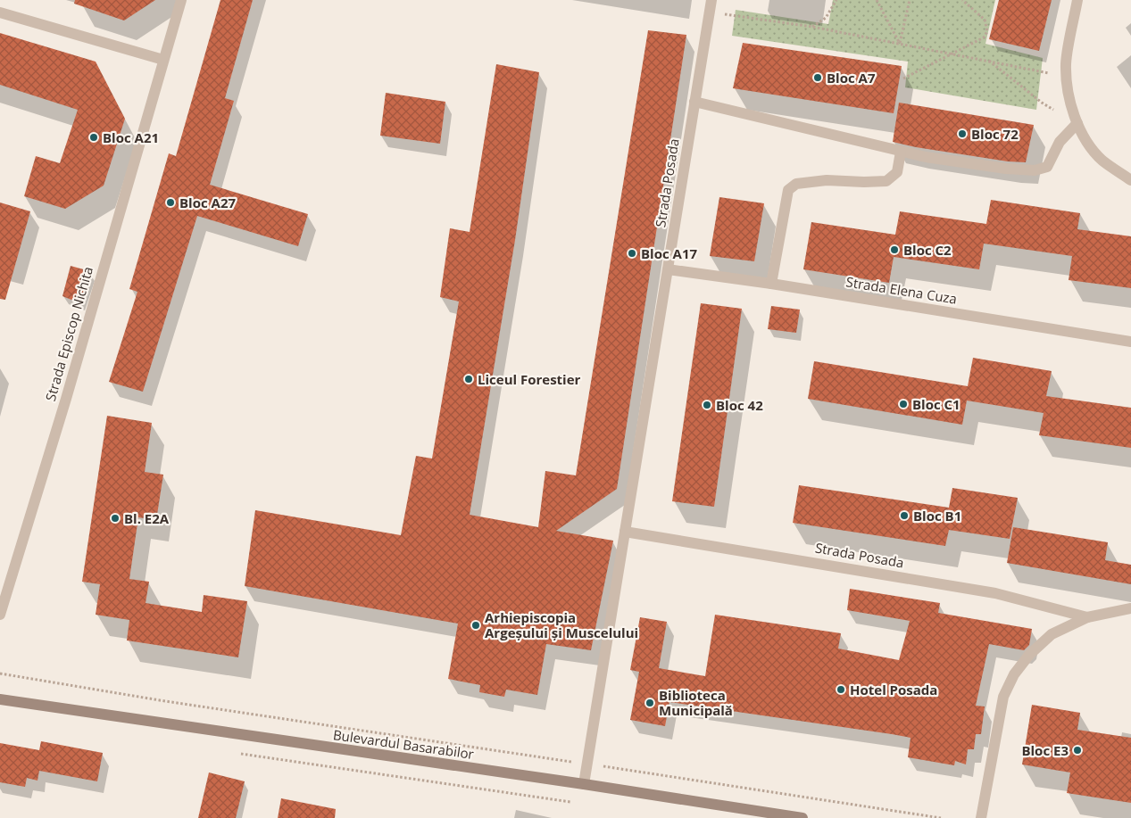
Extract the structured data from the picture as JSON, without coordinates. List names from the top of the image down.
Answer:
{
  "streets": {
    "main road": ["Bulevardul Basarabilor"],
    "street": ["Strada Posada", "Strada Elena Cuza", "Strada Episcop Nichita"]
  },
  "crossings": [
    ["Strada Posada", "Strada Elena Cuza"],
    ["Strada Posada", "Bulevardul Basarabilor"]
  ],
  "places": [
    "Bloc A7",
    "Bloc 72",
    "Bloc A21",
    "Bloc A27",
    "Bloc C2",
    "Bloc A17",
    "Liceul Forestier",
    "Bloc C1",
    "Bloc 42",
    "Bloc B1",
    "Bl. E2A",
    "Arhiepiscopia Argeșului și Muscelului",
    "Hotel Posada",
    "Biblioteca Municipală",
    "Bloc E3"
  ]
}
